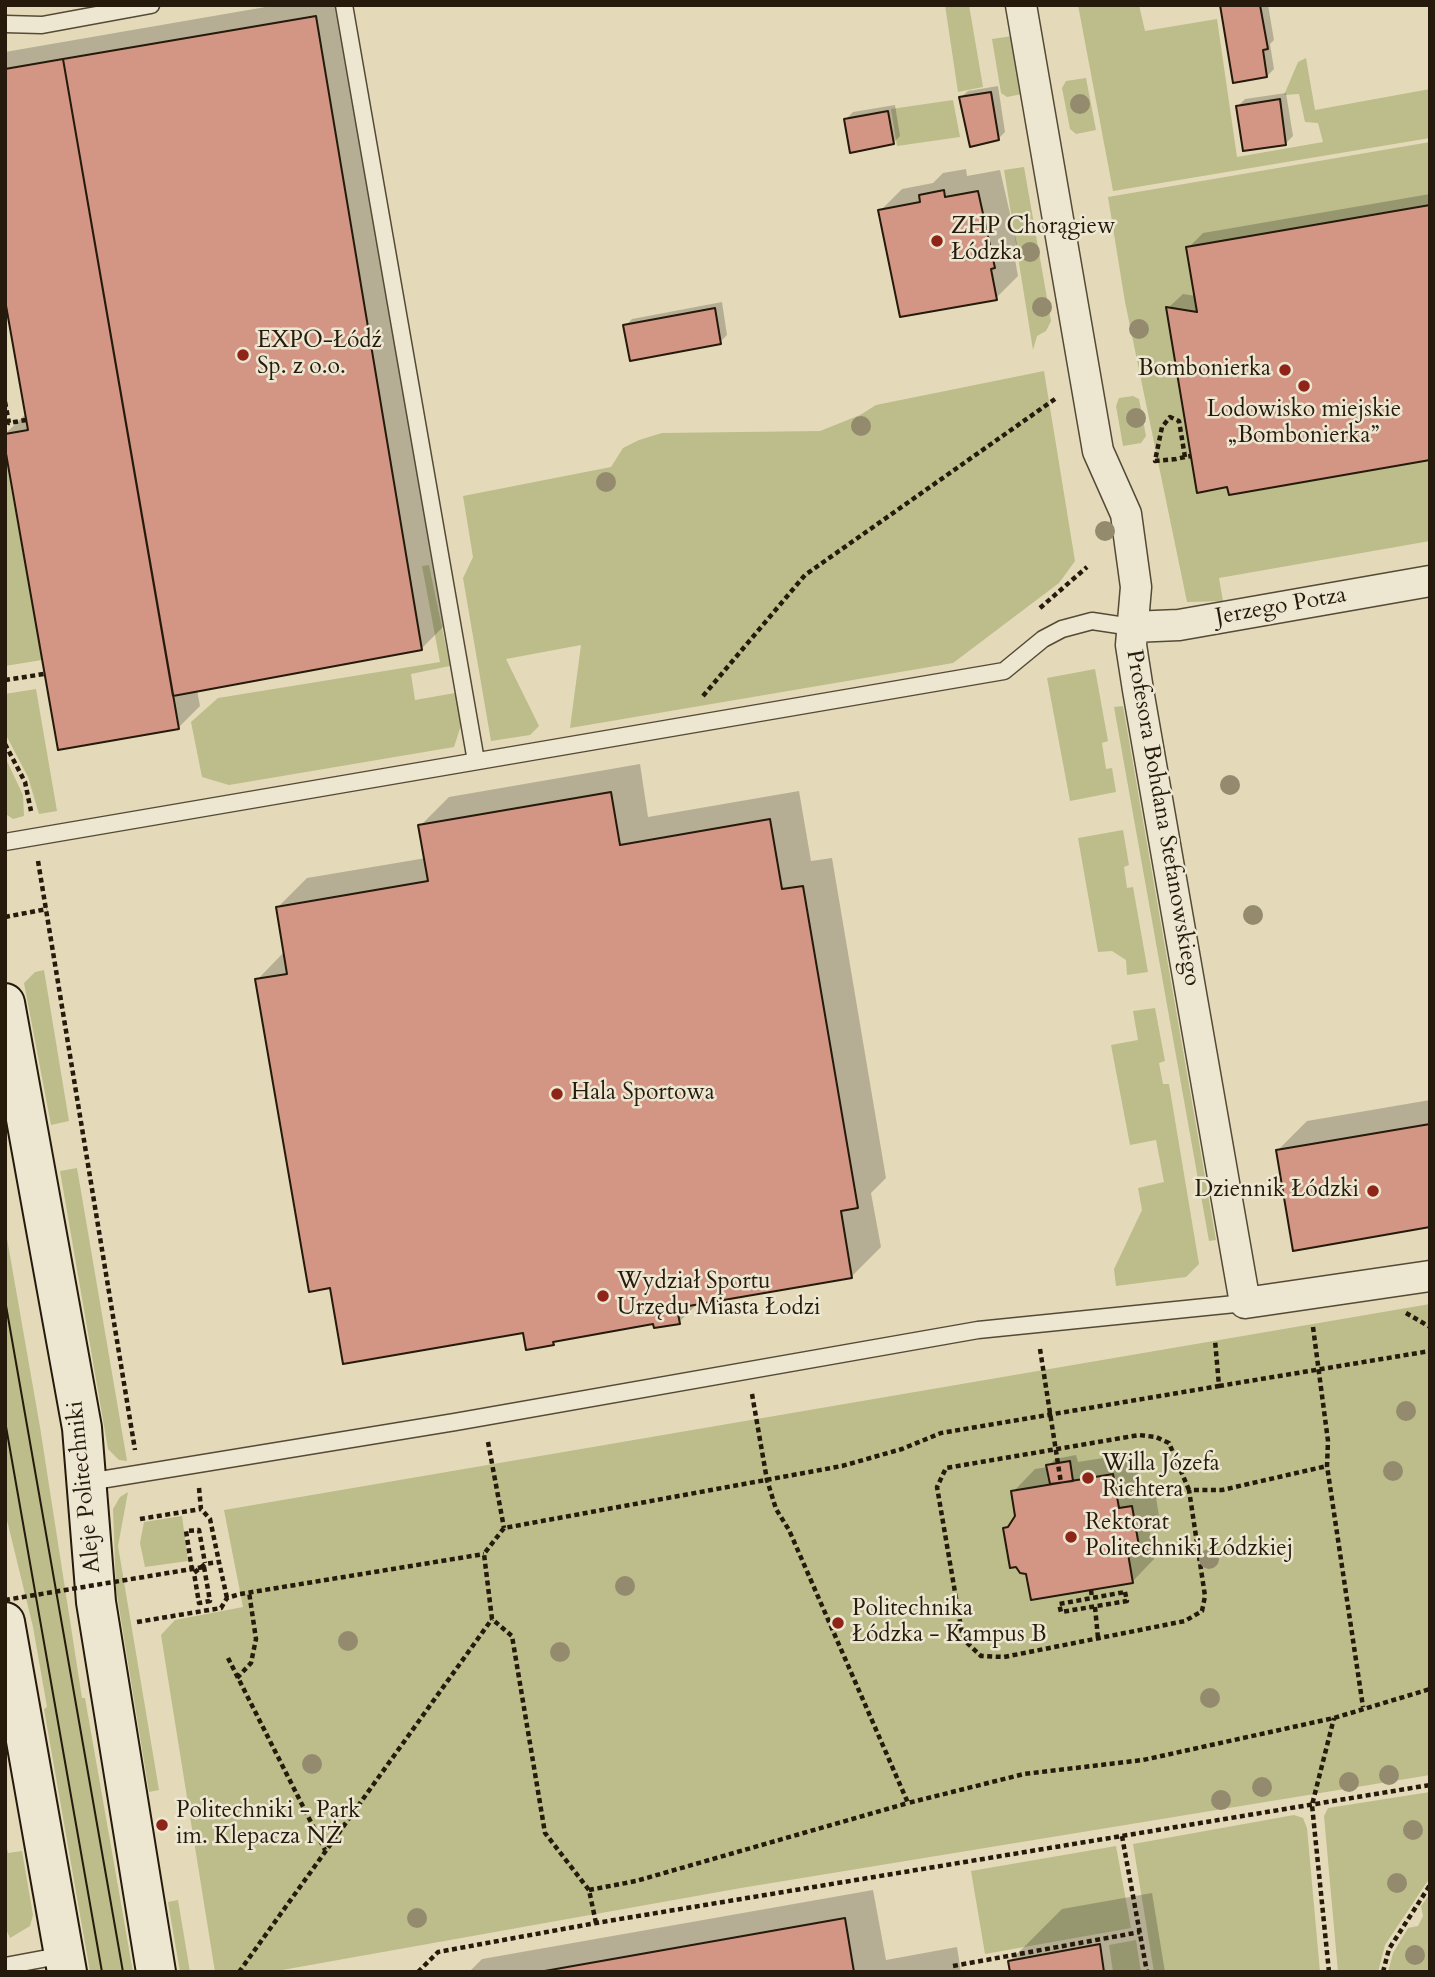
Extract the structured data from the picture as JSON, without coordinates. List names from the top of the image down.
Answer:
{
  "streets": {
    "main road": ["Aleje Politechniki"],
    "street": ["Jerzego Potza", "Profesora Bohdana Stefanowskiego"]
  },
  "crossings": [
    ["Jerzego Potza", "Profesora Bohdana Stefanowskiego"]
  ],
  "places": [
    "ZHP Chorągiew Łódzka",
    "EXPO-Łódź Sp. z o.o.",
    "Bombonierka",
    "Lodowisko miejskie „Bombonierka”",
    "Hala Sportowa",
    "Dziennik Łódzki",
    "Wydział Sportu Urzędu Miasta Łodzi",
    "Willa Józefa Richtera",
    "Rektorat Politechniki Łódzkiej",
    "Politechnika Łódzka - Kampus B",
    "Politechniki - Park im. Klepacza NŻ"
  ]
}
